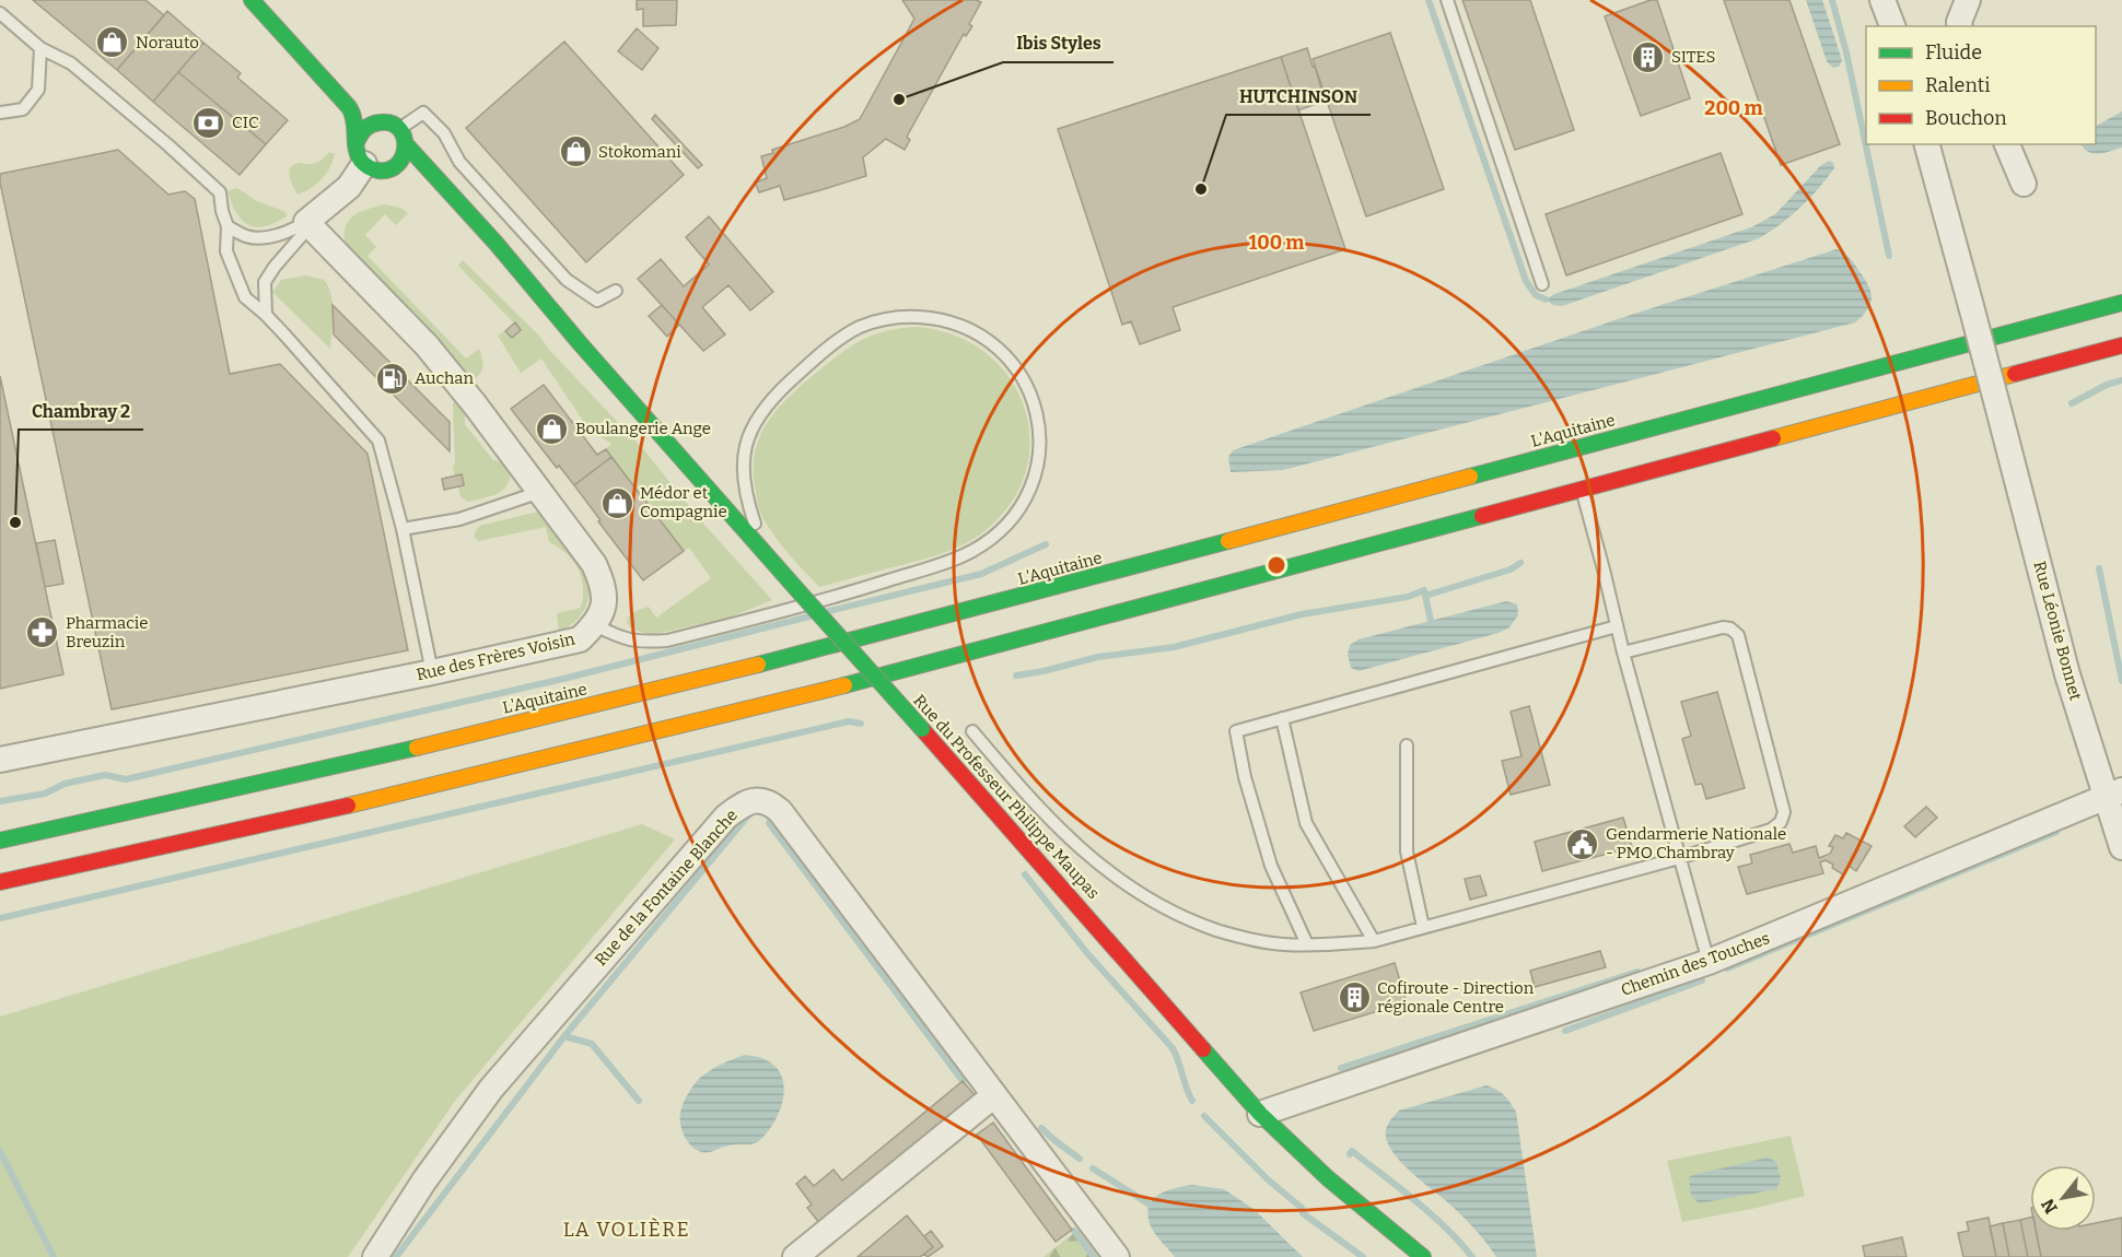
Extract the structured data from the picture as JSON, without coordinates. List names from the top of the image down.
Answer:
{
  "streets": {
    "main road": ["L'Aquitaine", "Rue du Professeur Philippe Maupas"],
    "street": [
      "Rue Léonie Bonnet",
      "Rue des Frères Voisin",
      "Rue de la Fontaine Blanche",
      "Chemin des Touches"
    ]
  },
  "crossings": [
    ["Rue Léonie Bonnet", "Chemin des Touches"],
    ["Rue du Professeur Philippe Maupas", "Chemin des Touches"]
  ],
  "districts": ["LA VOLIÈRE"],
  "places": {
    "shop": [
      "Norauto",
      "Stokomani",
      "Boulangerie Ange",
      "Médor et Compagnie"
    ],
    "building": ["SITES", "Cofiroute - Direction régionale Centre"],
    "other": ["Ibis Styles", "HUTCHINSON", "Chambray 2"],
    "bank": ["CIC"],
    "fuel station": ["Auchan"],
    "pharmacy": ["Pharmacie Breuzin"],
    "public building": ["Gendarmerie Nationale - PMO Chambray"]
  },
  "legend": ["Fluide", "Ralenti", "Bouchon"],
  "north": "bottom left",
  "rings": ["200 m", "100 m"]
}
